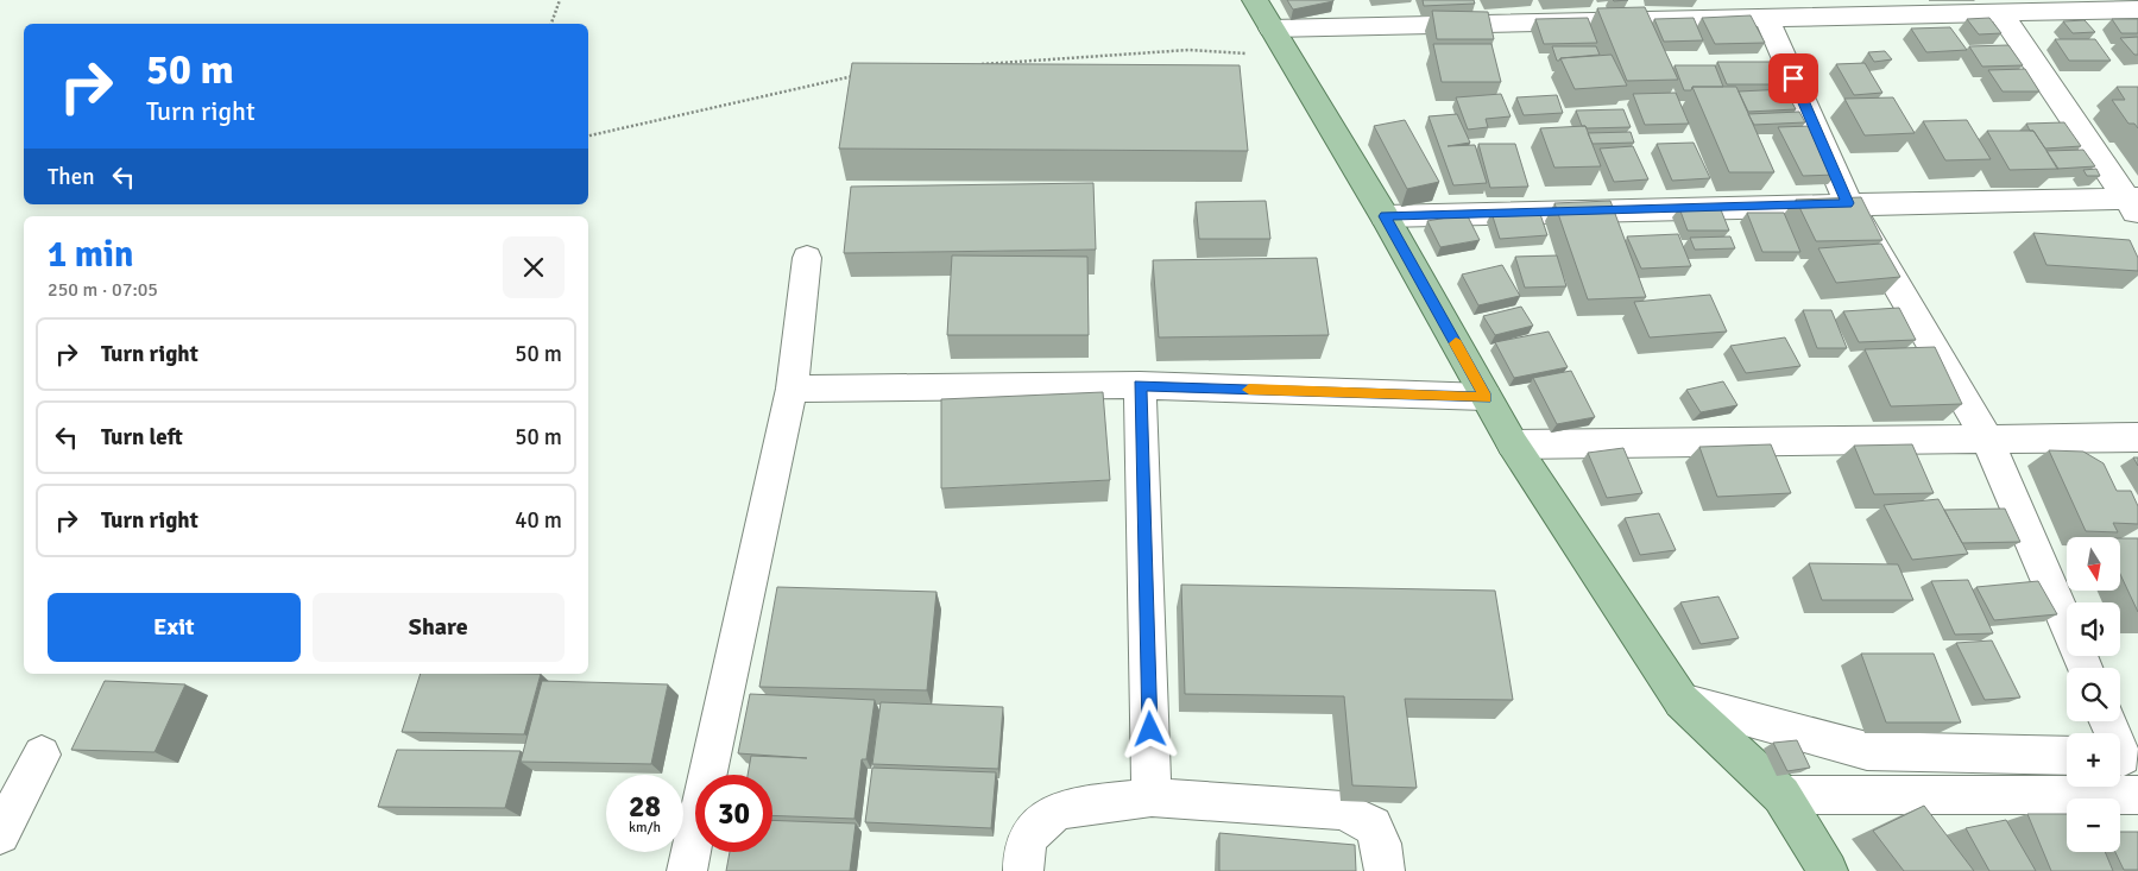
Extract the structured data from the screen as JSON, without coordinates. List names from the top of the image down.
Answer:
{
  "north": "bottom",
  "page": {
    "turn": ["50 m", "Turn right"],
    "then": "Then",
    "heading": ["1 min", "250 m · 07:05"],
    "list": [
      {
        "name": "Turn right",
        "value": "50 m"
      },
      {
        "name": "Turn left",
        "value": "50 m"
      },
      {
        "name": "Turn right",
        "value": "40 m"
      }
    ],
    "map_buttons": ["+", "−"],
    "buttons": ["Exit", "Share"],
    "speed": "28 km/h",
    "limit": "30"
  }
}
